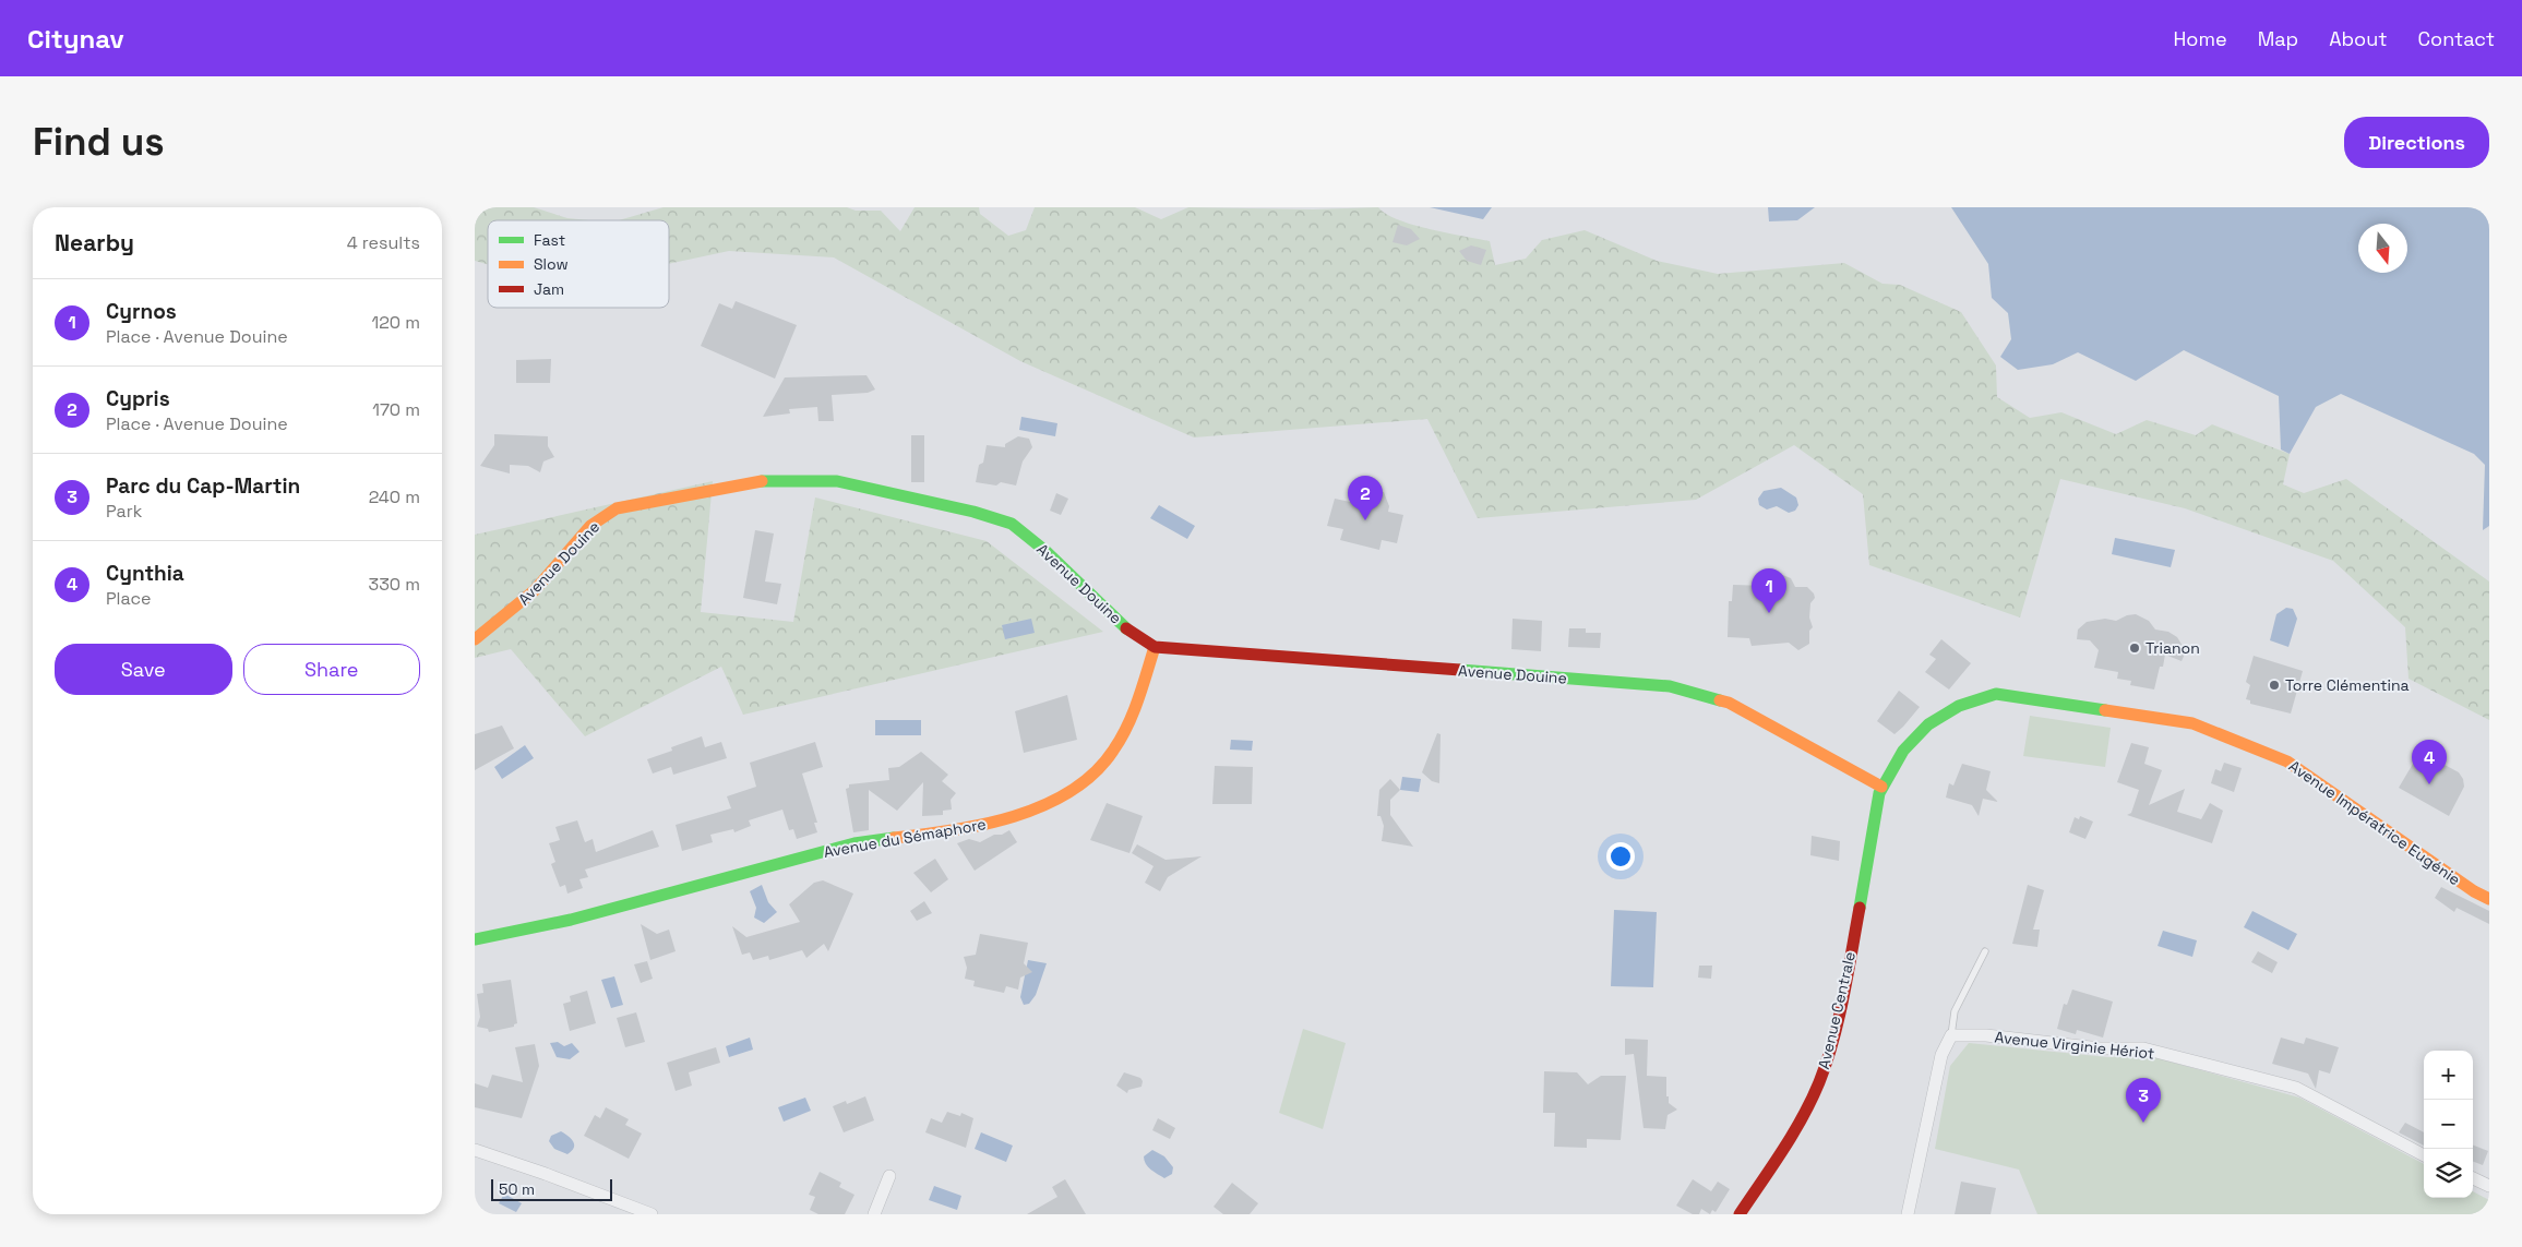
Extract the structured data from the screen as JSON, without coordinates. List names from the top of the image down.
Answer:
{
  "streets": {
    "street": [
      "Avenue Douine",
      "Avenue Impératrice Eugénie",
      "Avenue du Sémaphore",
      "Avenue Centrale",
      "Avenue Virginie Hériot"
    ]
  },
  "crossings": [
    ["Avenue Douine", "Avenue Impératrice Eugénie"],
    ["Avenue Douine", "Avenue du Sémaphore"],
    ["Avenue Douine", "Avenue Centrale"],
    ["Avenue Impératrice Eugénie", "Avenue Centrale"]
  ],
  "places": ["Trianon", "Torre Clémentina"],
  "legend": ["Fast", "Slow", "Jam"],
  "scale_bar": "50 m",
  "north": "bottom",
  "page": {
    "header": "Citynav",
    "nav": [
      "Home",
      "Map",
      "About",
      "Contact"
    ],
    "buttons": [
      "Directions",
      ["Save", "Share"]
    ],
    "title": "Find us",
    "heading": ["Nearby", "4 results"],
    "list": [
      {
        "mark": "1",
        "name": "Cyrnos",
        "note": "Place · Avenue Douine",
        "value": "120 m"
      },
      {
        "mark": "2",
        "name": "Cypris",
        "note": "Place · Avenue Douine",
        "value": "170 m"
      },
      {
        "mark": "3",
        "name": "Parc du Cap-Martin",
        "note": "Park",
        "value": "240 m"
      },
      {
        "mark": "4",
        "name": "Cynthia",
        "note": "Place",
        "value": "330 m"
      }
    ],
    "pins": [
      "2",
      "1",
      "4",
      "3"
    ],
    "map_buttons": ["+", "−"],
    "scale": "50 m"
  }
}
